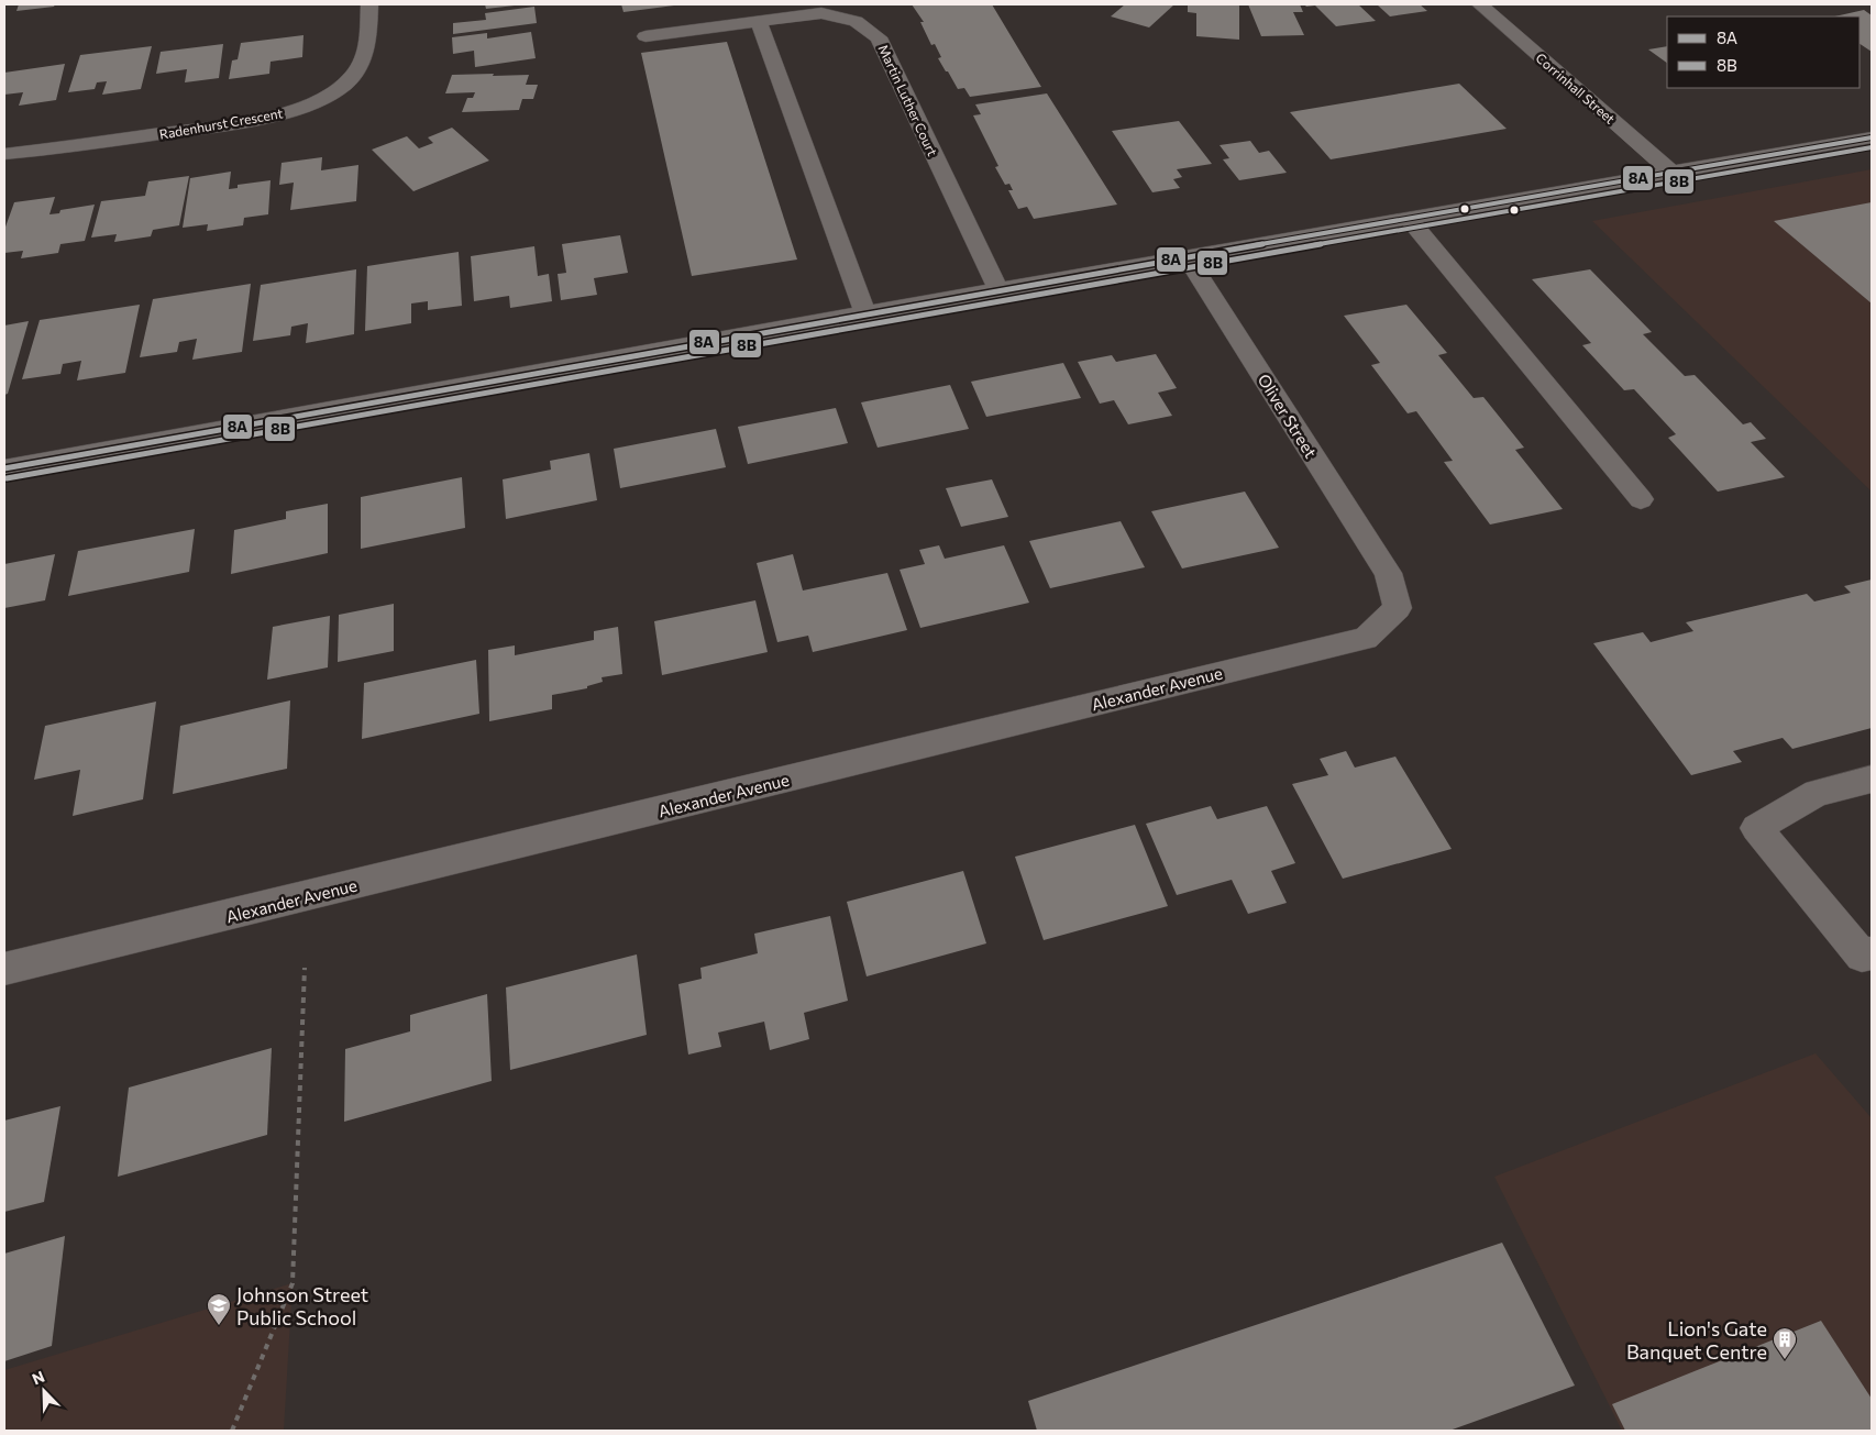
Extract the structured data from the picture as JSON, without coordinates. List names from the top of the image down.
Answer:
{
  "streets": {
    "street": [
      "Corrinhall Street",
      "Martin Luther Court",
      "Radenhurst Crescent",
      "Oliver Street",
      "Alexander Avenue"
    ]
  },
  "crossings": [
    ["Oliver Street", "Alexander Avenue"]
  ],
  "places": {
    "school or university": ["Johnson Street Public School"],
    "building": ["Lion's Gate Banquet Centre"]
  },
  "lines": ["transit line 8A", "transit line 8B"],
  "legend": ["8A", "8B"],
  "north": "top left"
}
